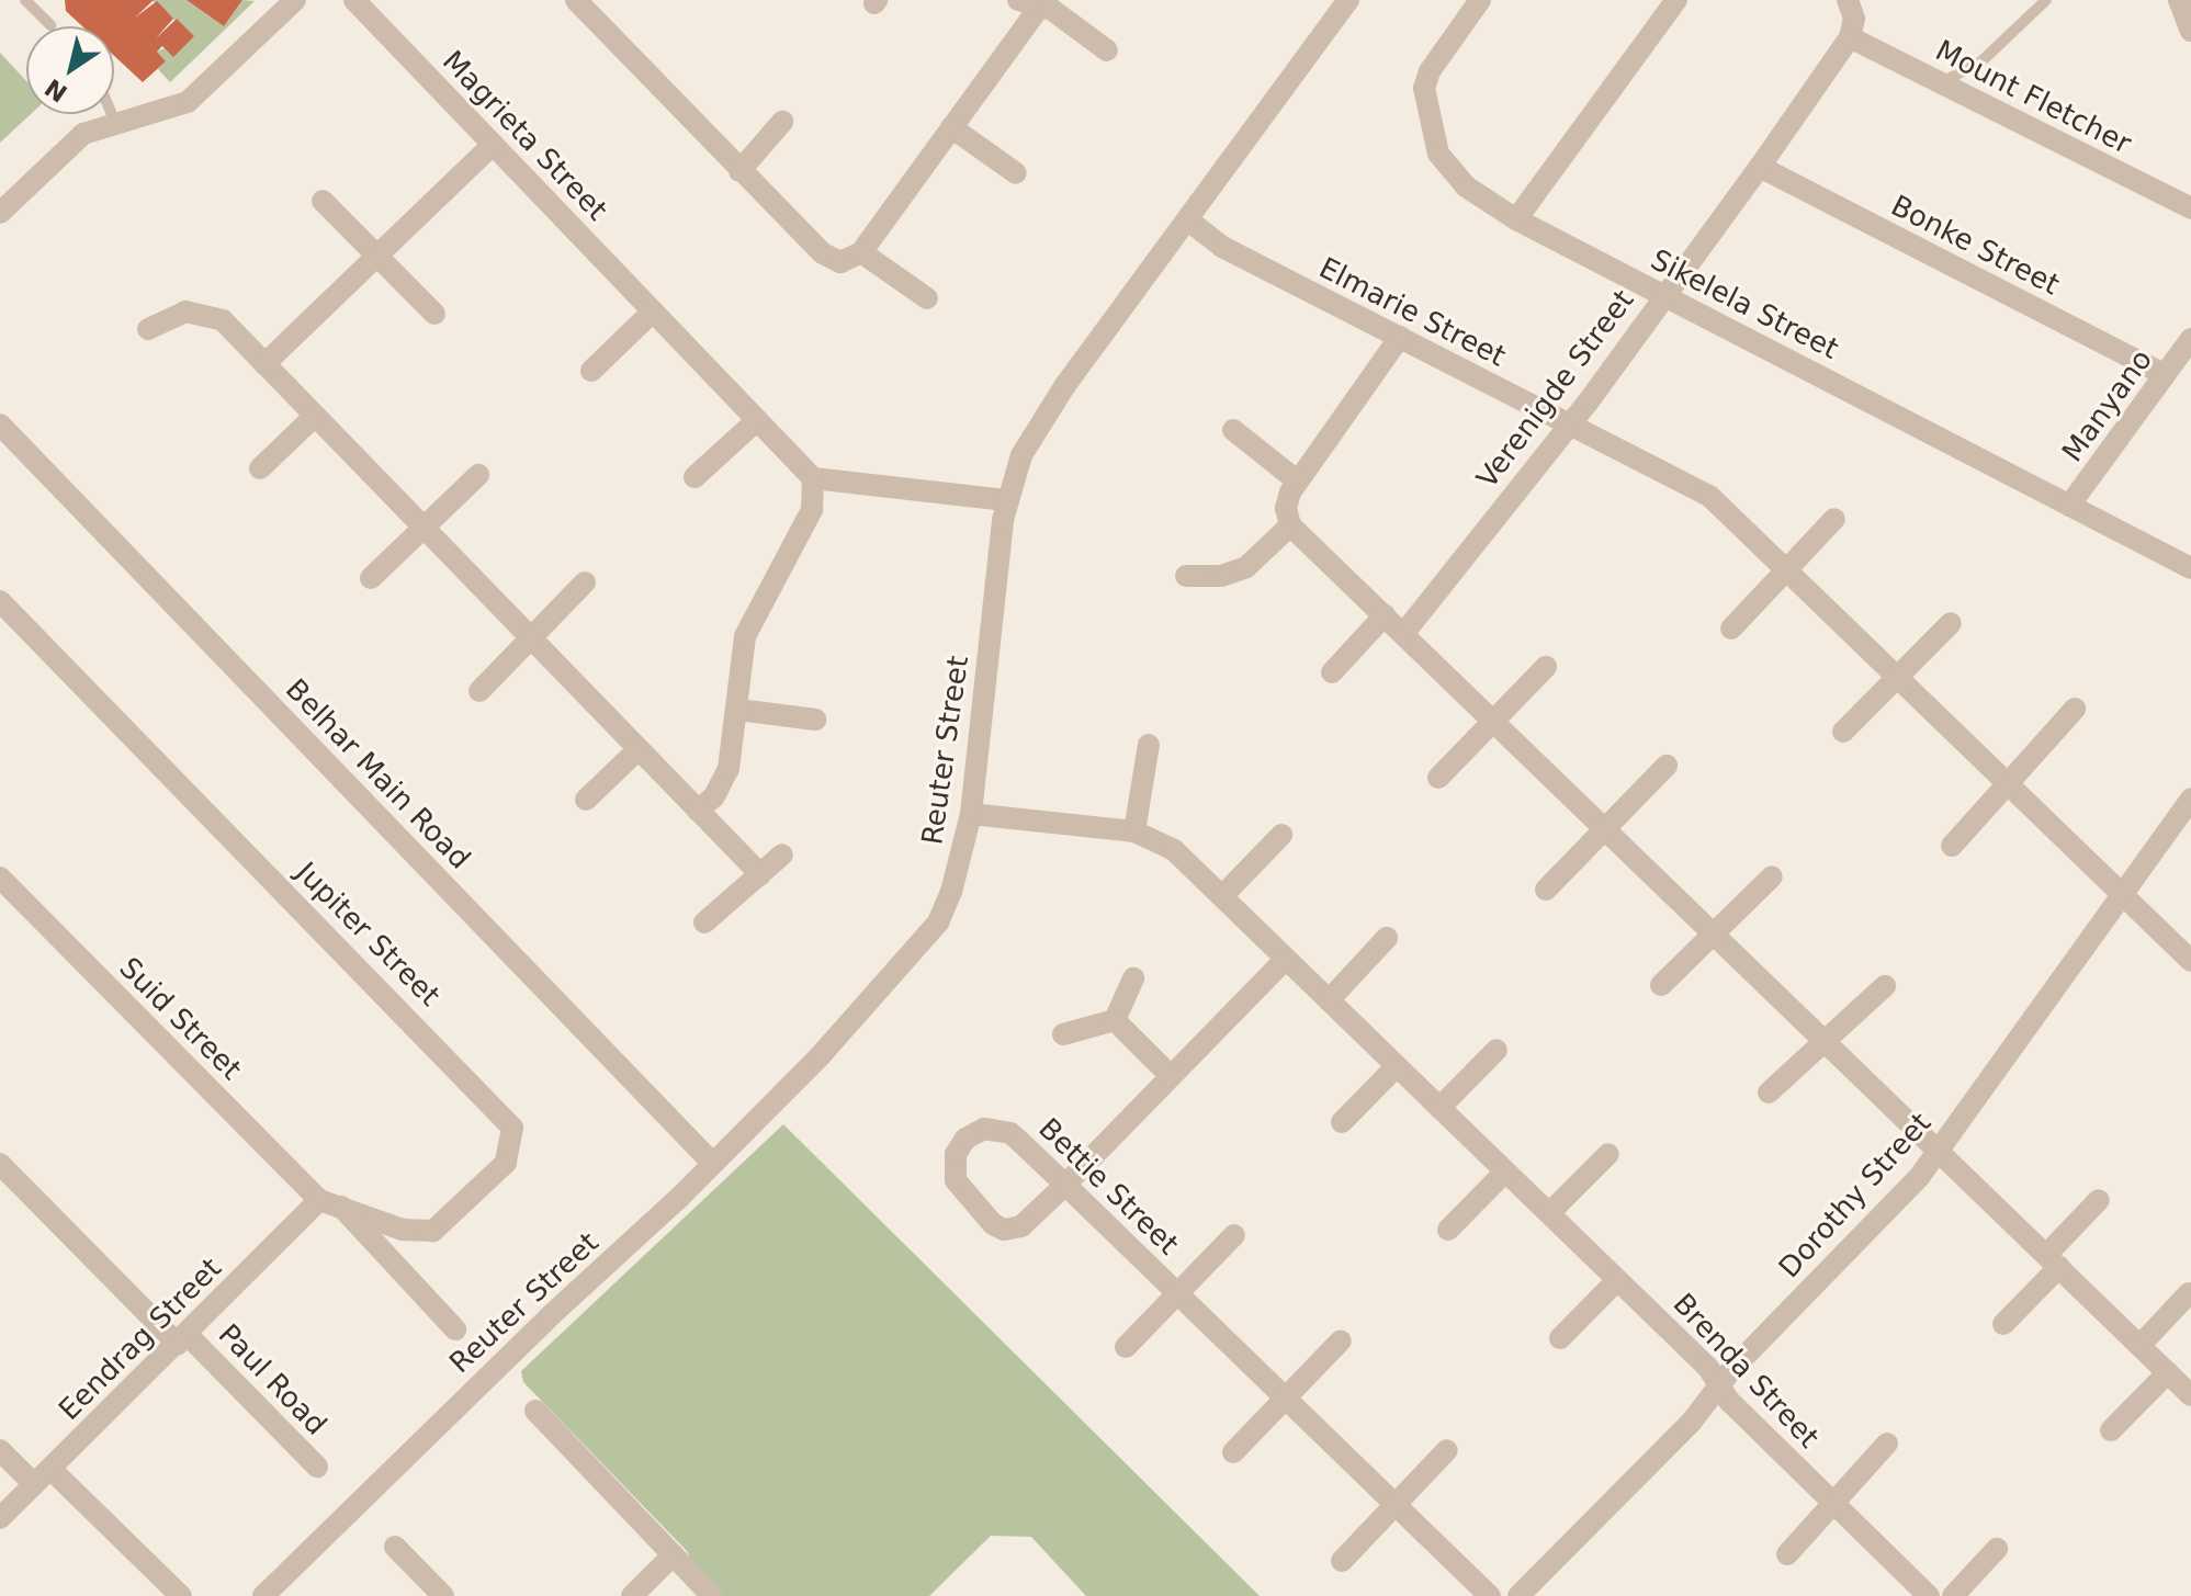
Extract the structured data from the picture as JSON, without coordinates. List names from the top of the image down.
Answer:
{
  "streets": {
    "street": [
      "Mount Fletcher",
      "Magrieta Street",
      "Bonke Street",
      "Sikelela Street",
      "Elmarie Street",
      "Verenigde Street",
      "Manyano",
      "Reuter Street",
      "Belhar Main Road",
      "Jupiter Street",
      "Suid Street",
      "Bettie Street",
      "Dorothy Street",
      "Eendrag Street",
      "Brenda Street",
      "Paul Road"
    ]
  },
  "crossings": [
    ["Mount Fletcher", "Verenigde Street"],
    ["Bonke Street", "Verenigde Street"],
    ["Bonke Street", "Manyano"],
    ["Sikelela Street", "Verenigde Street"],
    ["Sikelela Street", "Manyano"],
    ["Elmarie Street", "Verenigde Street"],
    ["Elmarie Street", "Reuter Street"],
    ["Elmarie Street", "Dorothy Street"],
    ["Reuter Street", "Belhar Main Road"],
    ["Reuter Street", "Brenda Street"],
    ["Jupiter Street", "Suid Street"],
    ["Jupiter Street", "Eendrag Street"],
    ["Suid Street", "Eendrag Street"],
    ["Dorothy Street", "Brenda Street"],
    ["Eendrag Street", "Paul Road"]
  ],
  "north": "bottom left"
}
